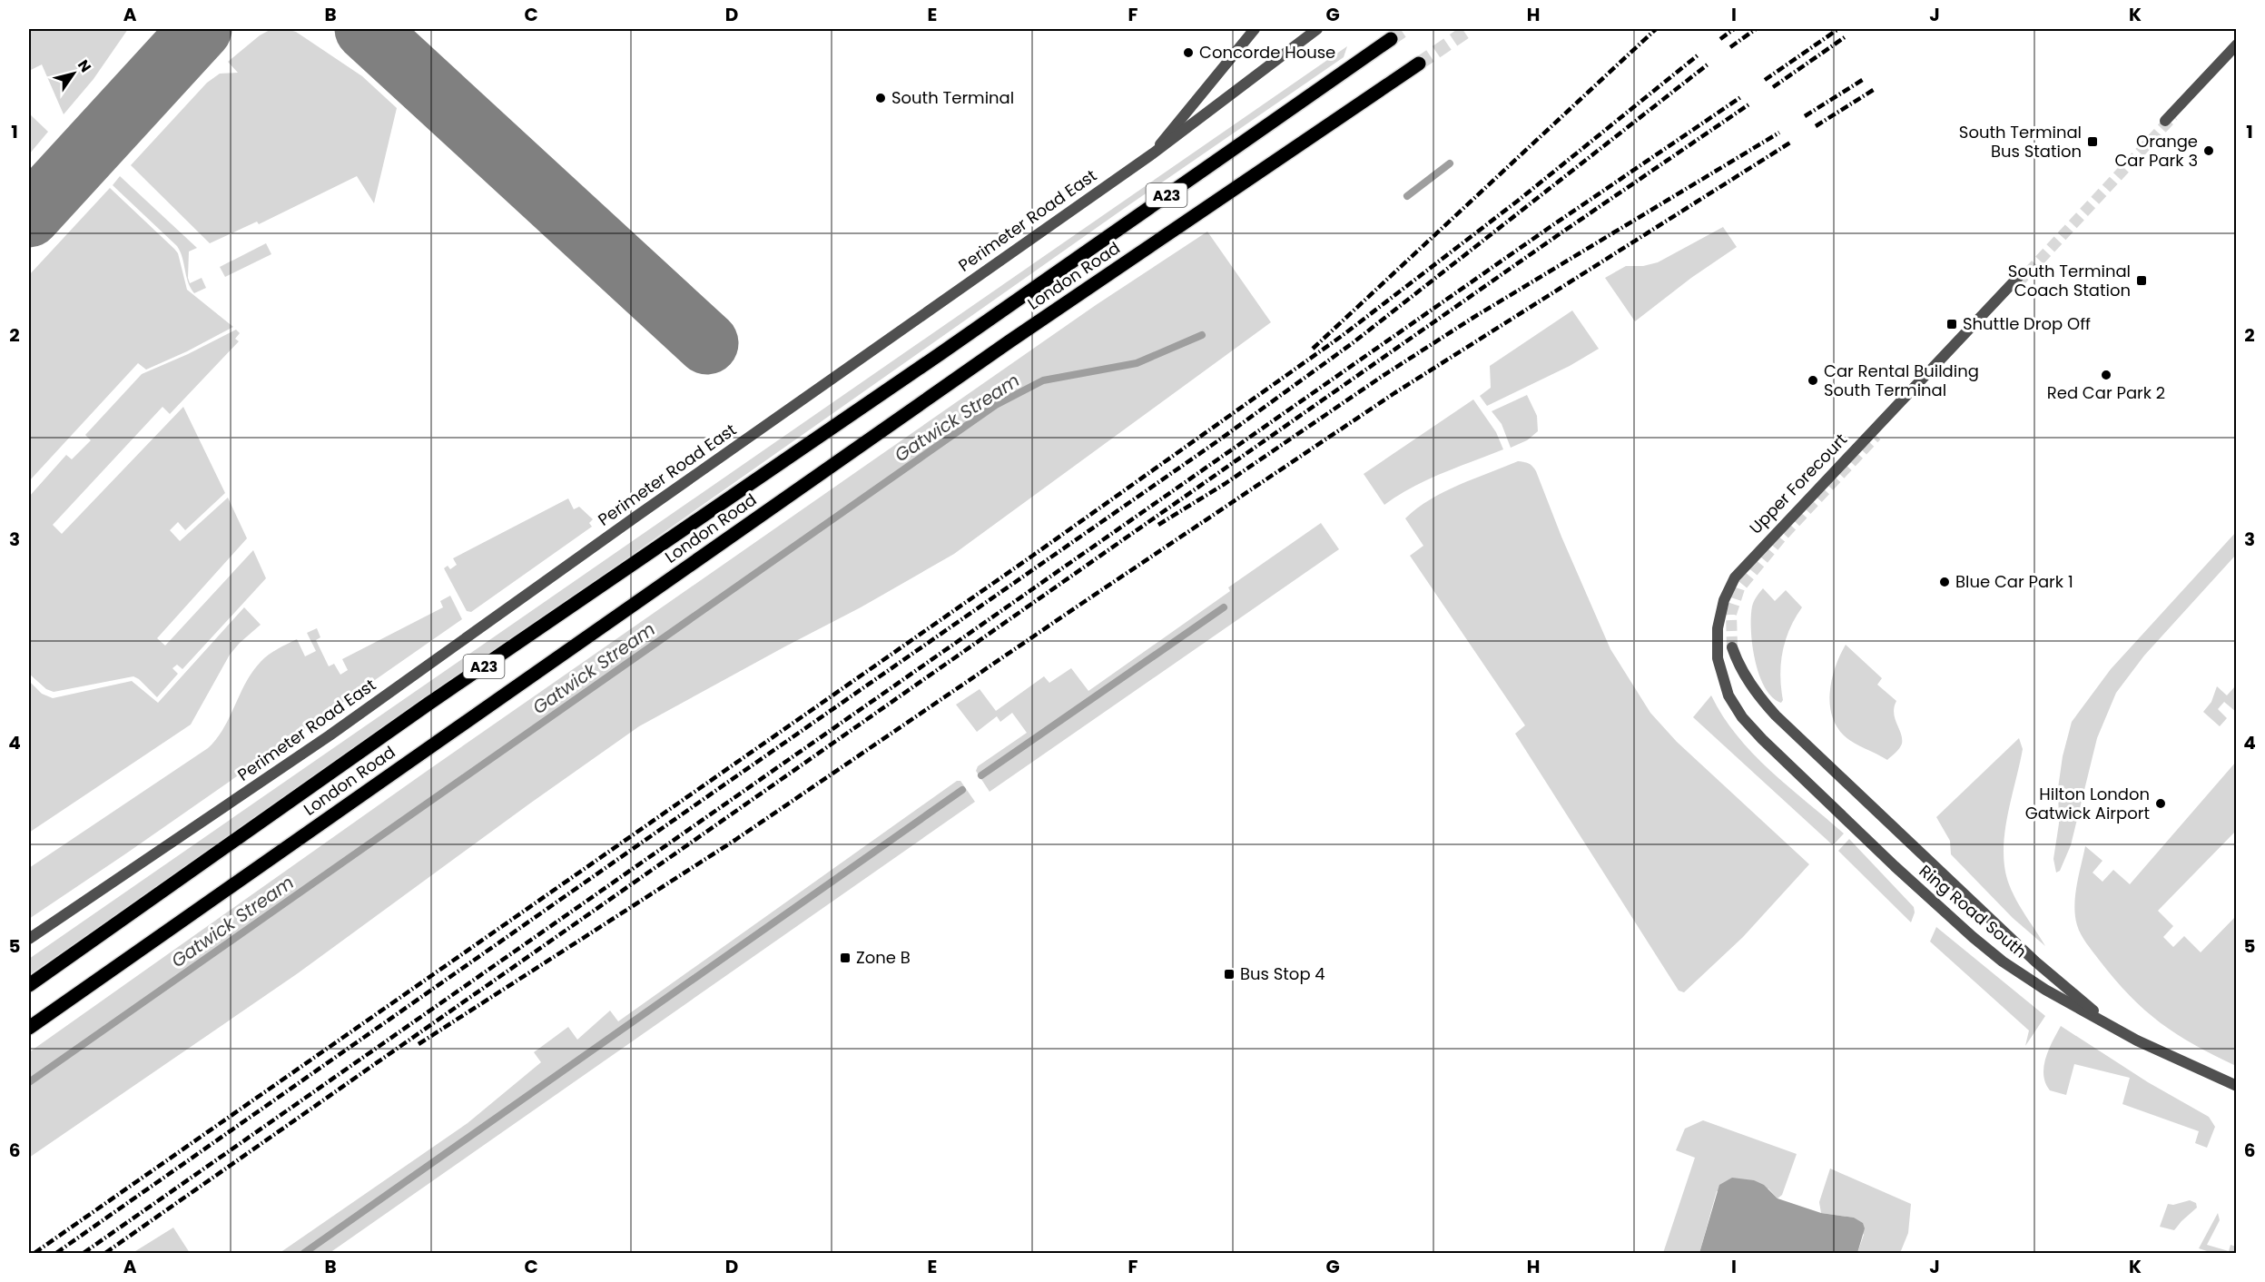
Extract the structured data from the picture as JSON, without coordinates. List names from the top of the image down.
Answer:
{
  "streets": {
    "main road": ["A23", "London Road"],
    "street": ["Perimeter Road East", "Upper Forecourt", "Ring Road South"]
  },
  "crossings": [
    ["Upper Forecourt", "Ring Road South"]
  ],
  "water": ["Gatwick Stream"],
  "places": {
    "other": [
      "Concorde House",
      "South Terminal",
      "Orange Car Park 3",
      "Red Car Park 2",
      "Car Rental Building South Terminal",
      "Blue Car Park 1",
      "Hilton London Gatwick Airport"
    ],
    "transit": [
      "South Terminal Bus Station",
      "South Terminal Coach Station",
      "Shuttle Drop Off",
      "Zone B",
      "Bus Stop 4"
    ]
  },
  "north": "top right",
  "grid": {
    "columns": [
      "A",
      "B",
      "C",
      "D",
      "E",
      "F",
      "G",
      "H",
      "I",
      "J",
      "K"
    ],
    "rows": [
      "1",
      "2",
      "3",
      "4",
      "5",
      "6"
    ]
  }
}
